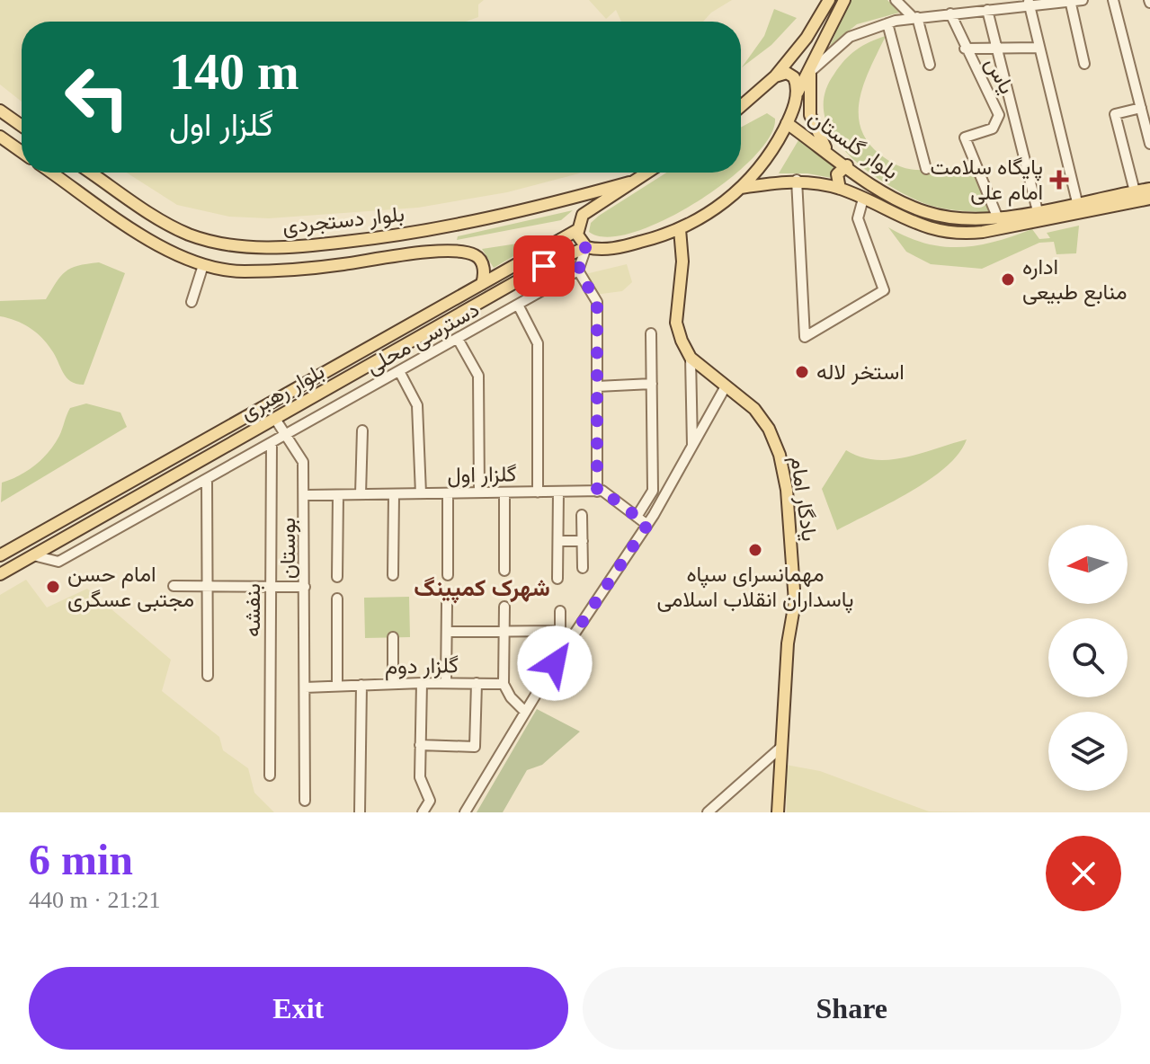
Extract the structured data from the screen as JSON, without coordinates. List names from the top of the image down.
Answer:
{
  "streets": {
    "main road": [
      "بلوار گلستان",
      "بلوار دستجردی",
      "بلوار رهبری",
      "یادگار امام"
    ],
    "street": [
      "یاس",
      "دسترسی محلی",
      "گلزار اول",
      "بوستان",
      "بنفشه",
      "گلزار دوم"
    ]
  },
  "crossings": [
    ["یاس", "بلوار گلستان"],
    ["بلوار دستجردی", "بلوار رهبری"],
    ["دسترسی محلی", "بلوار رهبری"],
    ["دسترسی محلی", "بوستان"],
    ["دسترسی محلی", "بنفشه"],
    ["بلوار رهبری", "بوستان"],
    ["گلزار اول", "بوستان"],
    ["بوستان", "گلزار دوم"]
  ],
  "districts": ["شهرک کمپینگ"],
  "places": {
    "health": ["پایگاه سلامت امام علی"],
    "other": [
      "اداره منابع طبیعی",
      "استخر لاله",
      "مهمانسرای سپاه پاسداران انقلاب اسلامی",
      "امام حسن مجتبی عسگری"
    ]
  },
  "north": "left",
  "page": {
    "turn": ["140 m", "گلزار اول"],
    "heading": ["6 min", "440 m · 21:21"],
    "buttons": ["Exit", "Share"]
  }
}
